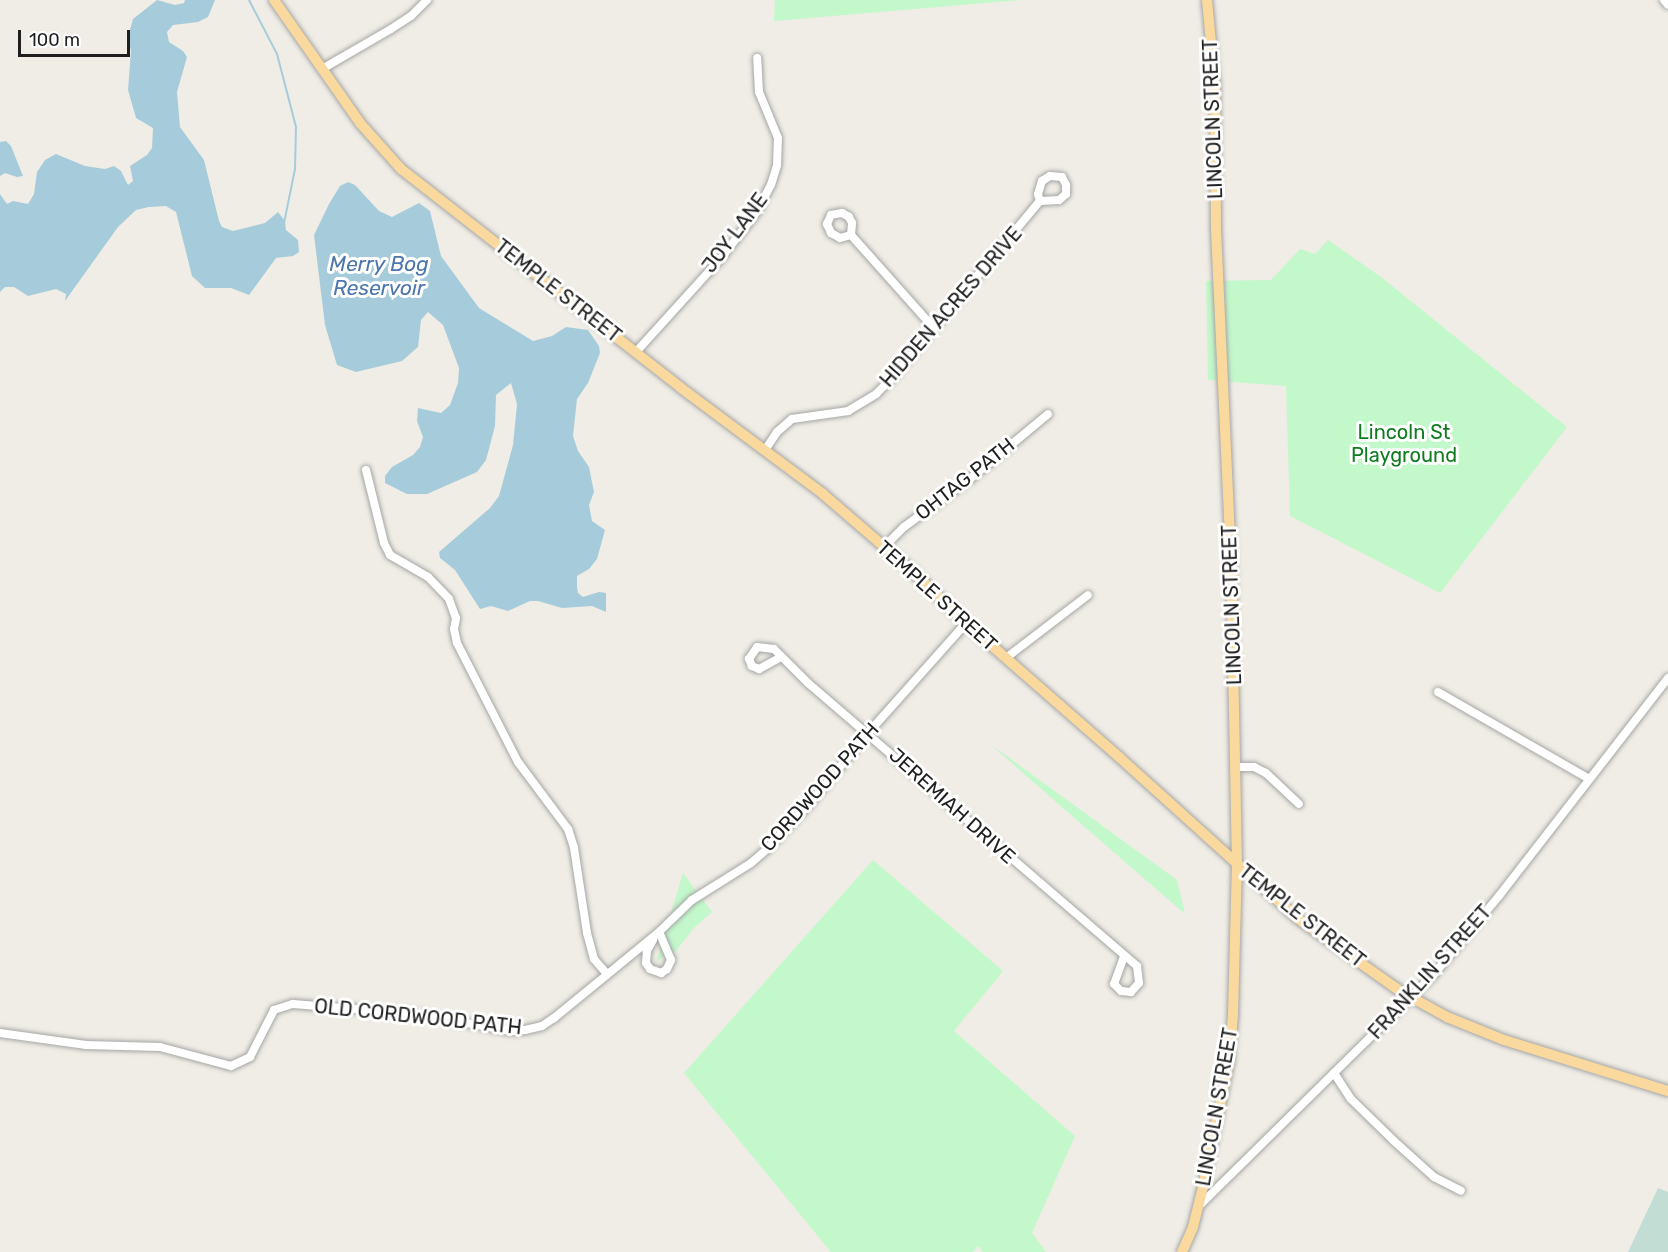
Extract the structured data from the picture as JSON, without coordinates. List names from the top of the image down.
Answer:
{
  "streets": {
    "main road": ["LINCOLN STREET", "TEMPLE STREET", "FRANKLIN STREET"],
    "street": [
      "JOY LANE",
      "HIDDEN ACRES DRIVE",
      "OHTAG PATH",
      "CORDWOOD PATH",
      "JEREMIAH DRIVE",
      "OLD CORDWOOD PATH"
    ]
  },
  "crossings": [
    ["LINCOLN STREET", "TEMPLE STREET"],
    ["LINCOLN STREET", "FRANKLIN STREET"],
    ["JOY LANE", "TEMPLE STREET"],
    ["TEMPLE STREET", "HIDDEN ACRES DRIVE"],
    ["TEMPLE STREET", "OHTAG PATH"],
    ["TEMPLE STREET", "CORDWOOD PATH"],
    ["TEMPLE STREET", "FRANKLIN STREET"],
    ["CORDWOOD PATH", "JEREMIAH DRIVE"],
    ["CORDWOOD PATH", "OLD CORDWOOD PATH"]
  ],
  "water": ["Merry Bog Reservoir"],
  "parks": ["Lincoln St Playground"],
  "scale_bar": "100 m"
}
